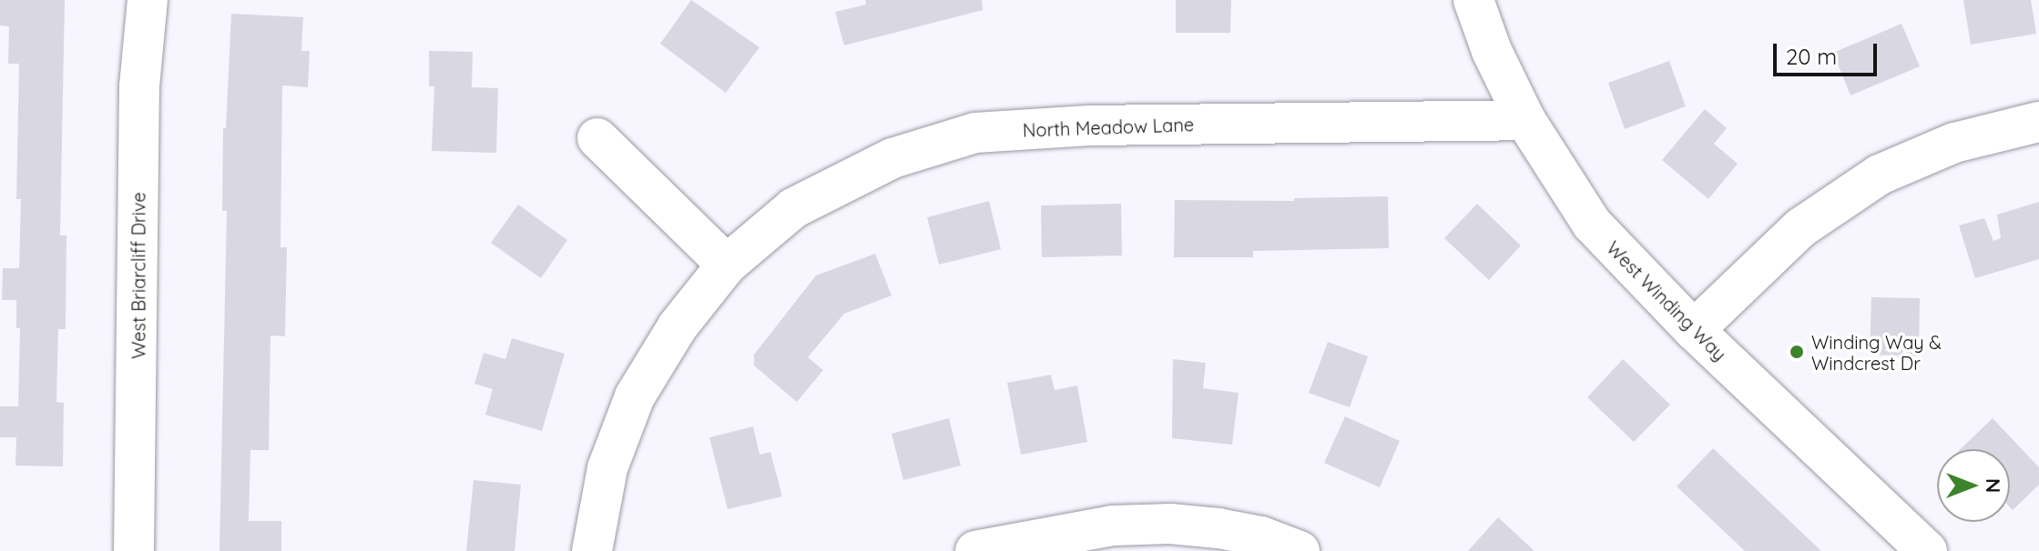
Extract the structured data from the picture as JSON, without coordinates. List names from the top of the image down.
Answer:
{
  "streets": {
    "street": ["North Meadow Lane", "West Briarcliff Drive", "West Winding Way"]
  },
  "crossings": [
    ["North Meadow Lane", "West Winding Way"]
  ],
  "places": ["Winding Way & Windcrest Dr"],
  "scale_bar": "20 m",
  "north": "right"
}
